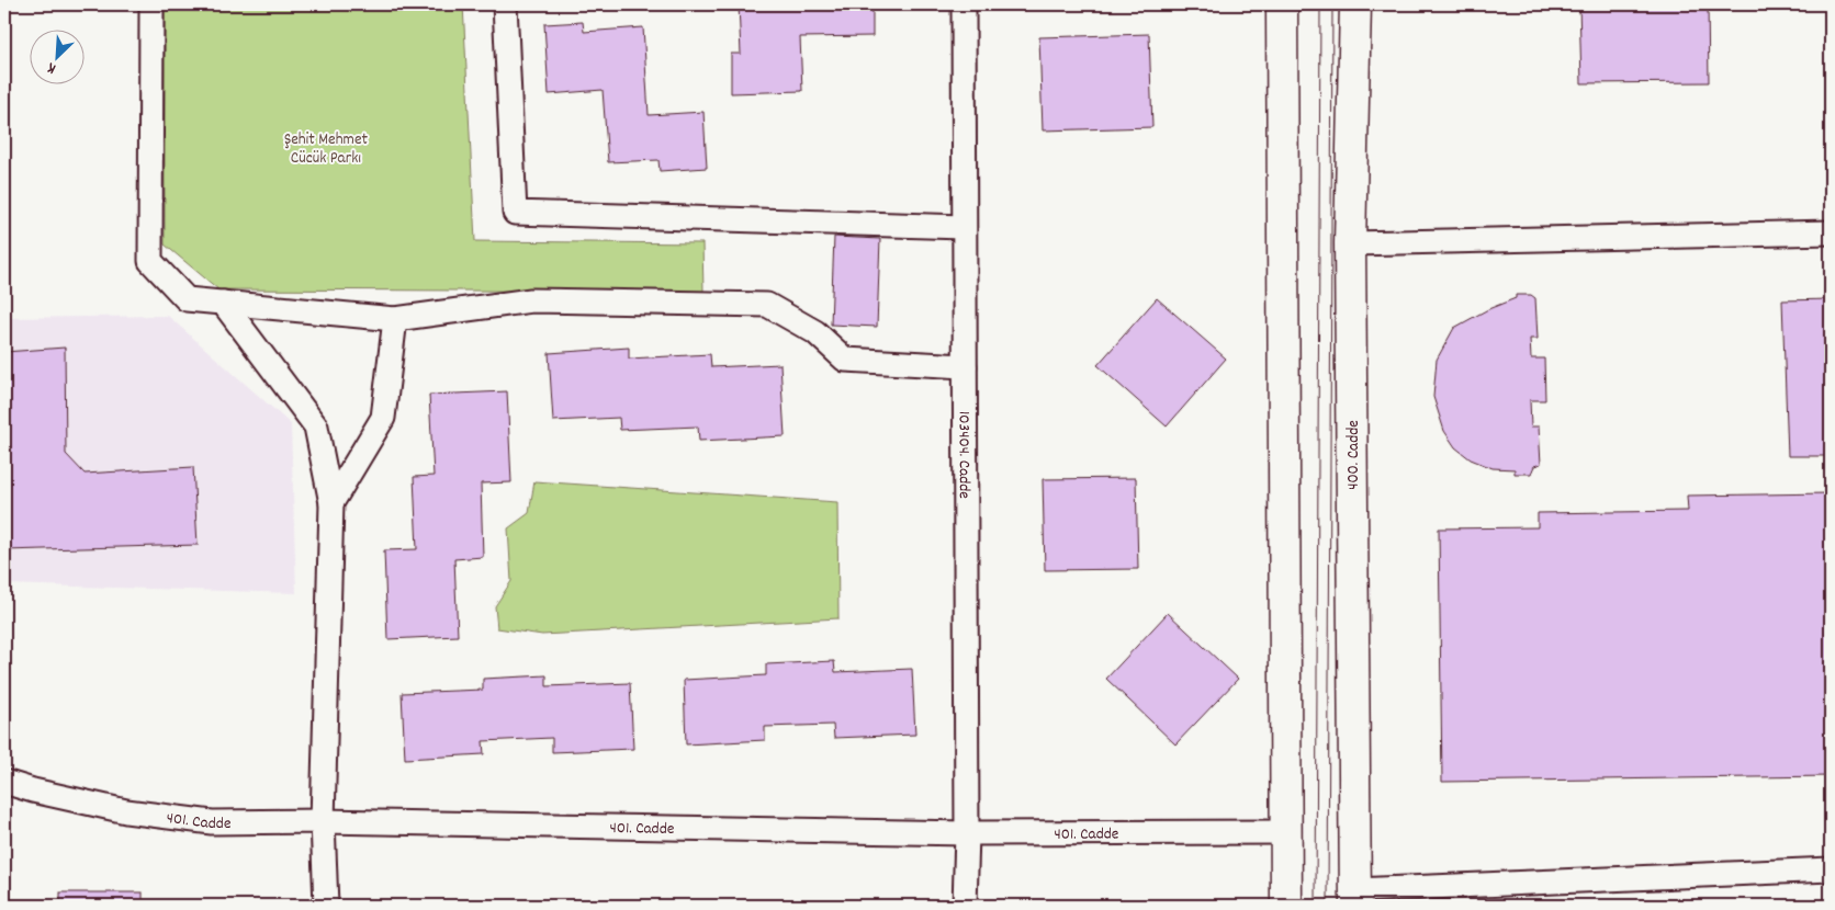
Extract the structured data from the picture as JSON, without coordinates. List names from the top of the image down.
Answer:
{
  "streets": {
    "main road": ["400. Cadde"],
    "street": ["103404. Cadde", "401. Cadde"]
  },
  "crossings": [
    ["103404. Cadde", "401. Cadde"]
  ],
  "parks": ["Şehit Mehmet Cücük Parkı"],
  "north": "bottom left"
}
